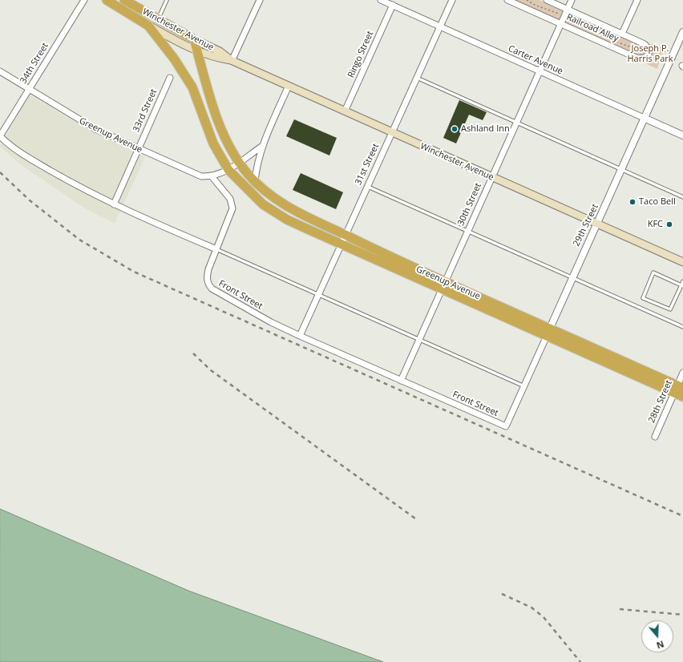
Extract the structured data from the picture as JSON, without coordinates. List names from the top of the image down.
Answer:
{
  "streets": {
    "highway": ["Winchester Avenue", "Greenup Avenue"],
    "street": [
      "Railroad Alley",
      "Ringo Street",
      "Carter Avenue",
      "34th Street",
      "33rd Street",
      "31st Street",
      "30th Street",
      "29th Street",
      "Front Street",
      "28th Street"
    ]
  },
  "crossings": [
    ["Railroad Alley", "30th Street"],
    ["Winchester Avenue", "Ringo Street"],
    ["Winchester Avenue", "31st Street"],
    ["Winchester Avenue", "30th Street"],
    ["Winchester Avenue", "29th Street"],
    ["Ringo Street", "Carter Avenue"],
    ["Carter Avenue", "31st Street"],
    ["Carter Avenue", "30th Street"],
    ["Carter Avenue", "29th Street"],
    ["34th Street", "Greenup Avenue"],
    ["33rd Street", "Greenup Avenue"],
    ["Greenup Avenue", "31st Street"],
    ["Greenup Avenue", "30th Street"],
    ["Greenup Avenue", "29th Street"],
    ["Greenup Avenue", "Front Street"],
    ["Greenup Avenue", "28th Street"],
    ["31st Street", "Front Street"],
    ["30th Street", "Front Street"],
    ["29th Street", "Front Street"]
  ],
  "parks": ["Joseph P. Harris Park"],
  "places": ["Ashland Inn", "Taco Bell", "KFC"],
  "north": "bottom"
}
